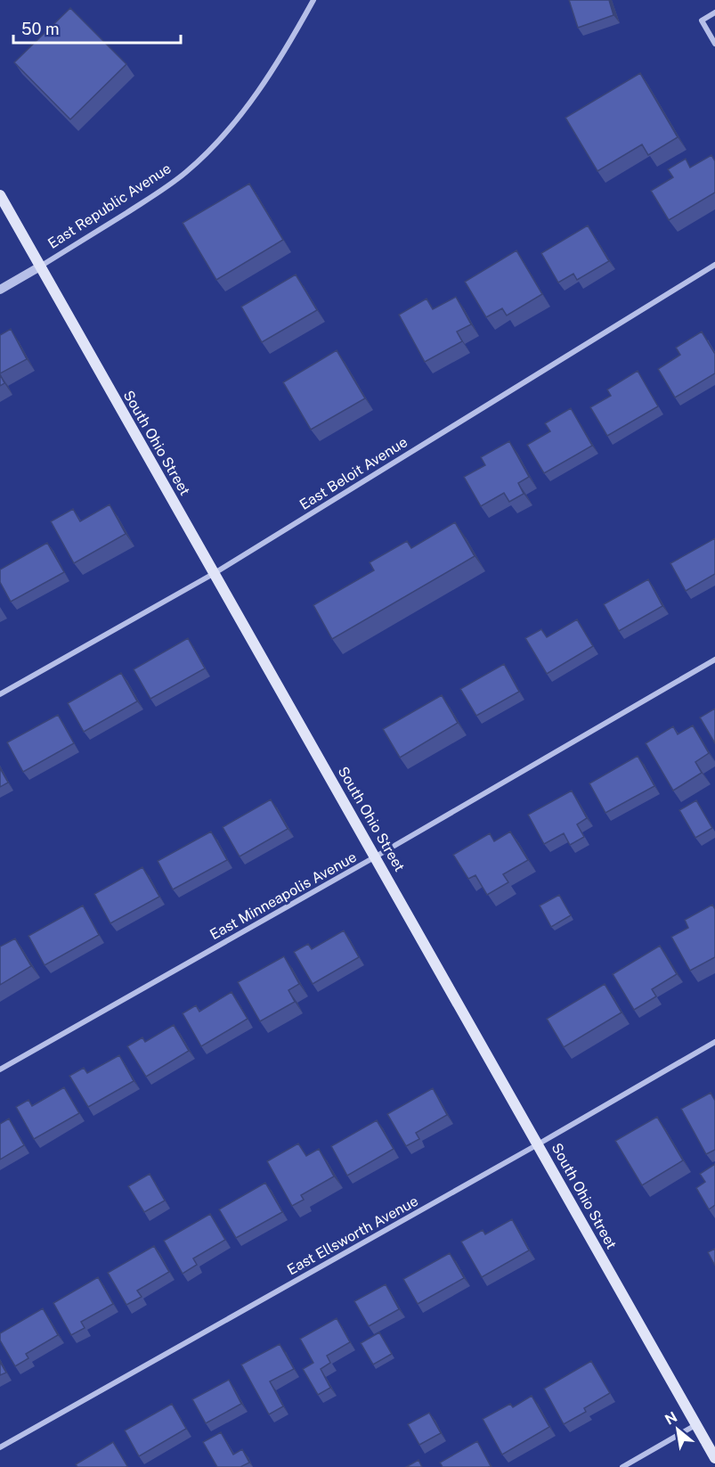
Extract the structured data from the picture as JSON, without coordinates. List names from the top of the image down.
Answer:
{
  "streets": {
    "main road": ["South Ohio Street"],
    "street": [
      "East Republic Avenue",
      "East Beloit Avenue",
      "East Minneapolis Avenue",
      "East Ellsworth Avenue"
    ]
  },
  "crossings": [
    ["East Republic Avenue", "South Ohio Street"],
    ["South Ohio Street", "East Beloit Avenue"],
    ["South Ohio Street", "East Minneapolis Avenue"],
    ["South Ohio Street", "East Ellsworth Avenue"]
  ],
  "scale_bar": "50 m",
  "north": "top left"
}
